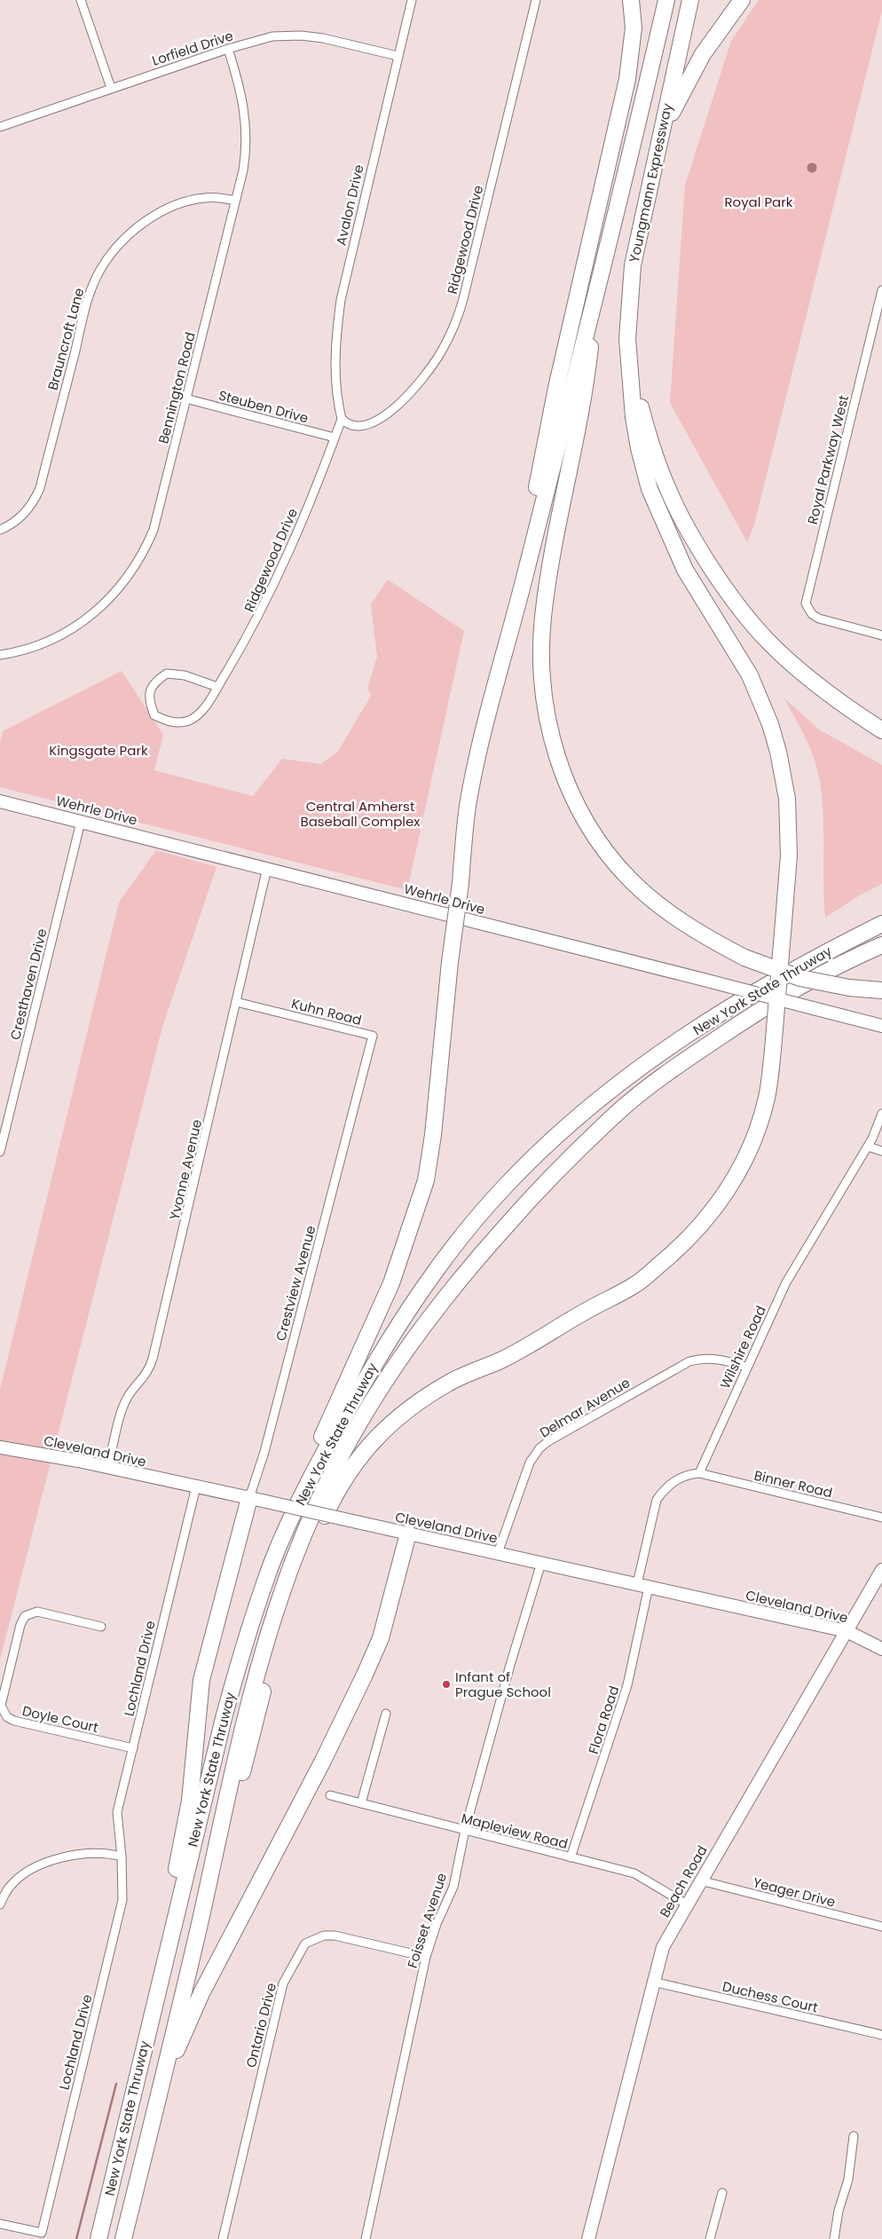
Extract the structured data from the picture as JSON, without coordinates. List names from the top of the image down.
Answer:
{
  "streets": {
    "highway": ["Youngmann Expressway", "New York State Thruway"],
    "street": [
      "Lorfield Drive",
      "Avalon Drive",
      "Ridgewood Drive",
      "Brauncroft Lane",
      "Bennington Road",
      "Steuben Drive",
      "Royal Parkway West",
      "Wehrle Drive",
      "Cresthaven Drive",
      "Kuhn Road",
      "Yvonne Avenue",
      "Crestview Avenue",
      "Wilshire Road",
      "Delmar Avenue",
      "Cleveland Drive",
      "Binner Road",
      "Lochland Drive",
      "Doyle Court",
      "Flora Road",
      "Mapleview Road",
      "Beach Road",
      "Yeager Drive",
      "Foisset Avenue",
      "Duchess Court",
      "Ontario Drive"
    ]
  },
  "crossings": [
    ["Lorfield Drive", "Avalon Drive"],
    ["Lorfield Drive", "Bennington Road"],
    ["Avalon Drive", "Ridgewood Drive"],
    ["Ridgewood Drive", "Steuben Drive"],
    ["Brauncroft Lane", "Bennington Road"],
    ["Bennington Road", "Steuben Drive"],
    ["Wehrle Drive", "Cresthaven Drive"],
    ["Wehrle Drive", "Yvonne Avenue"],
    ["Kuhn Road", "Yvonne Avenue"],
    ["Kuhn Road", "Crestview Avenue"],
    ["Yvonne Avenue", "Cleveland Drive"],
    ["Crestview Avenue", "Cleveland Drive"],
    ["Wilshire Road", "Delmar Avenue"],
    ["Wilshire Road", "Binner Road"],
    ["Delmar Avenue", "Cleveland Drive"],
    ["Cleveland Drive", "Lochland Drive"],
    ["Cleveland Drive", "Flora Road"],
    ["Cleveland Drive", "Beach Road"],
    ["Cleveland Drive", "Foisset Avenue"],
    ["Lochland Drive", "Doyle Court"],
    ["Flora Road", "Mapleview Road"],
    ["Mapleview Road", "Beach Road"],
    ["Mapleview Road", "Foisset Avenue"],
    ["Beach Road", "Yeager Drive"],
    ["Beach Road", "Duchess Court"],
    ["Foisset Avenue", "Ontario Drive"]
  ],
  "parks": ["Royal Park", "Kingsgate Park", "Central Amherst Baseball Complex"],
  "places": ["Infant of Prague School"]
}
